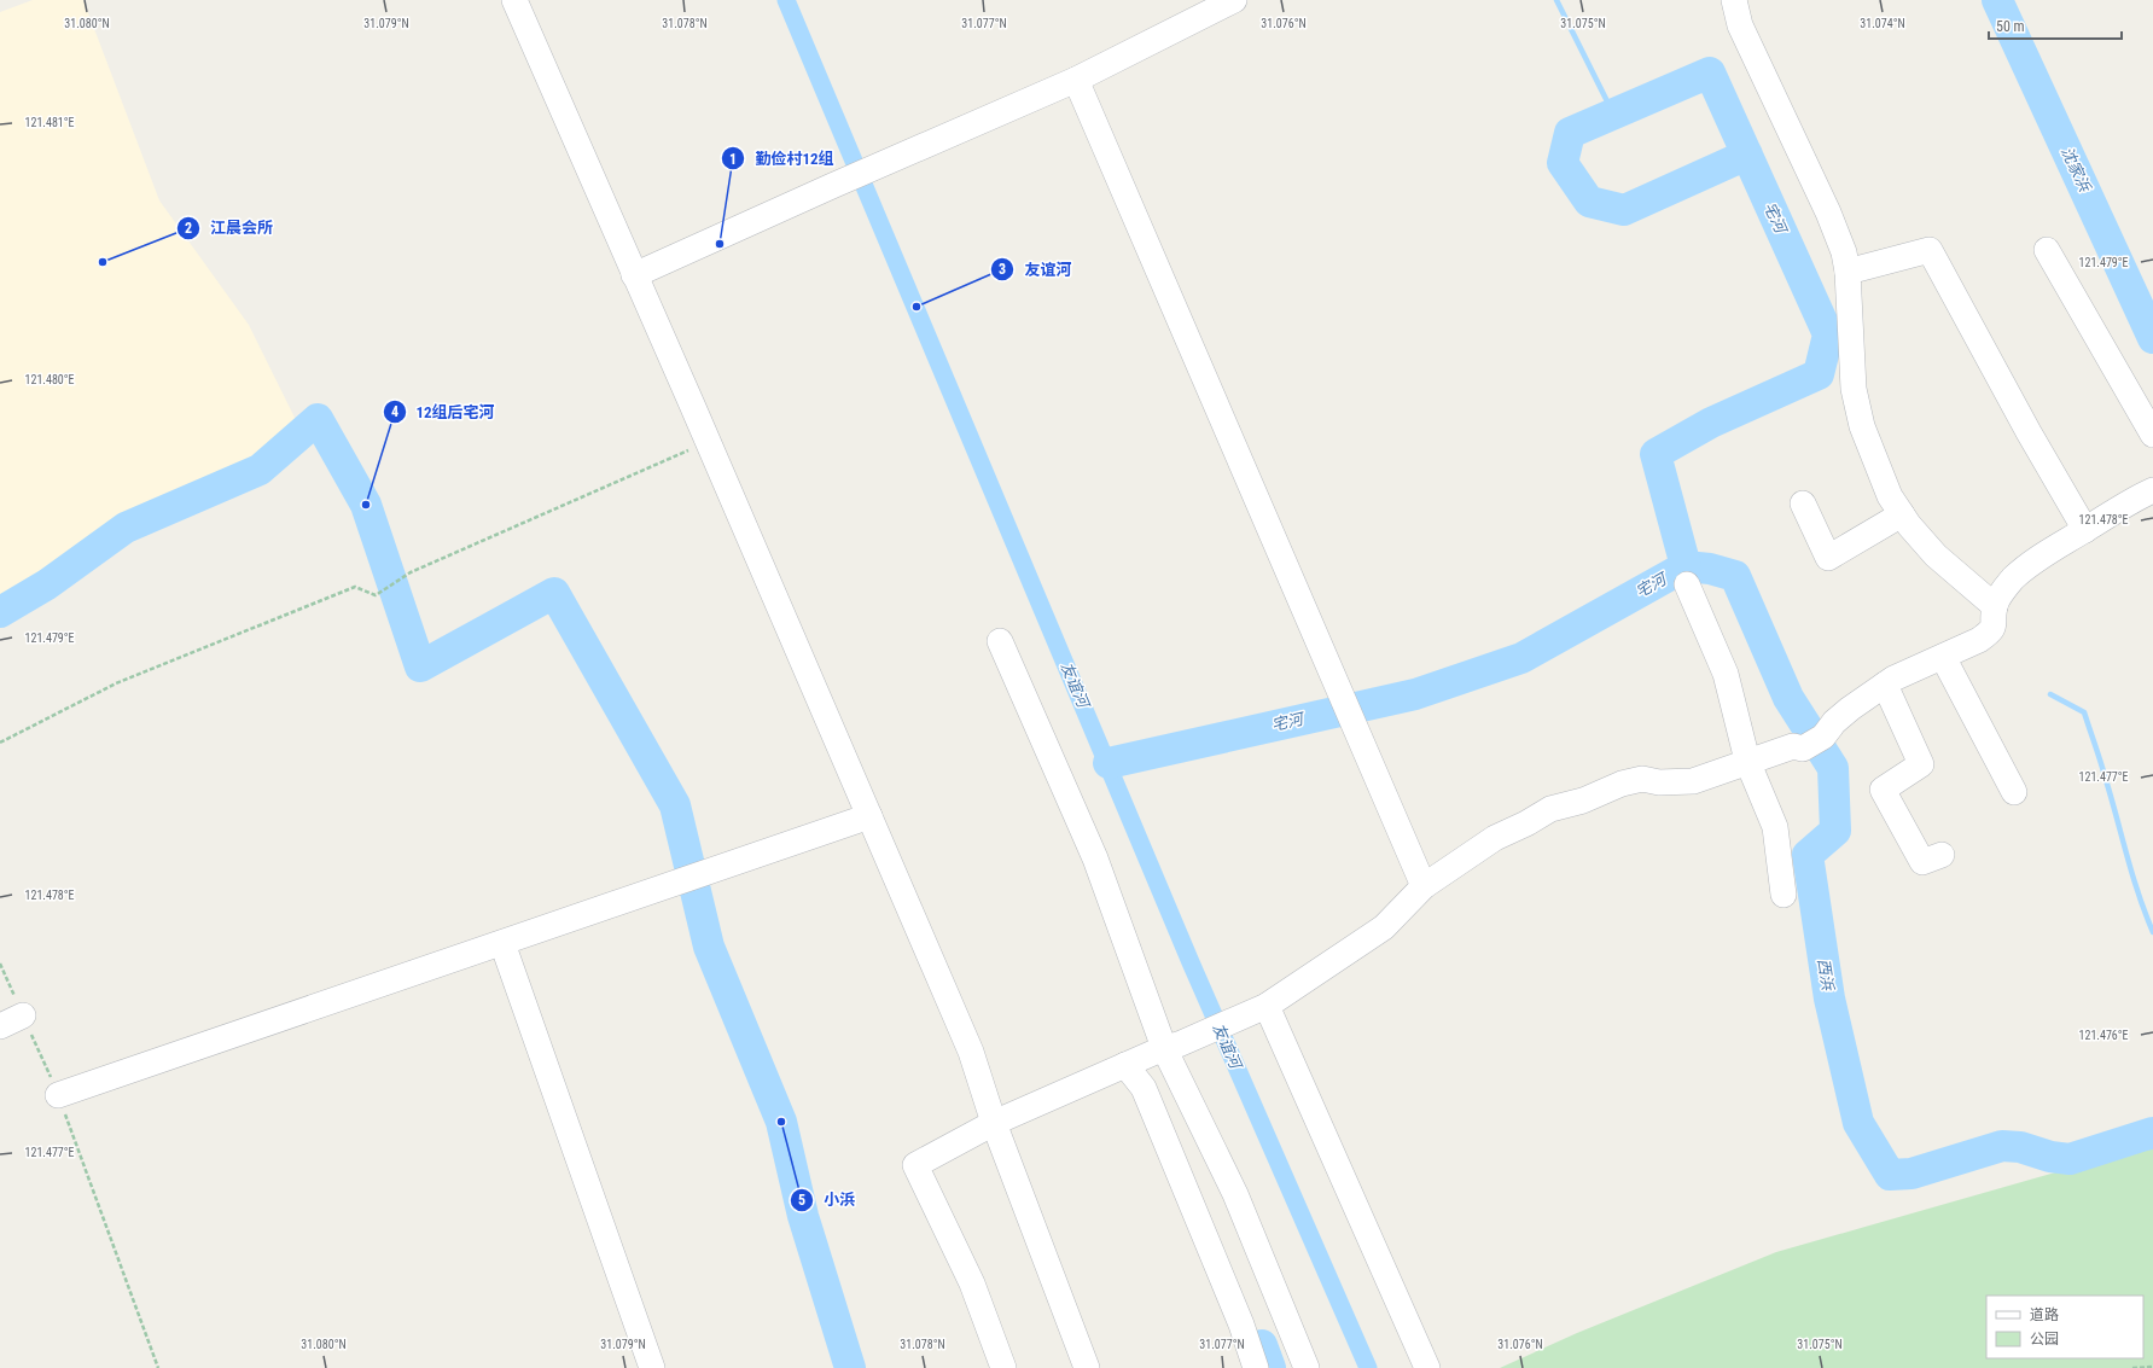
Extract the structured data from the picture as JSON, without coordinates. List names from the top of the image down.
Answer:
{
  "water": [
    "沈家浜",
    "宅河",
    "友谊河",
    "西浜"
  ],
  "places": [
    "勤俭村12组",
    "江晨会所",
    "友谊河",
    "12组后宅河",
    "小浜"
  ],
  "legend": ["道路", "公园"],
  "scale_bar": "50 m",
  "coordinates": [
    "31.080°N",
    "31.079°N",
    "31.075°N",
    "31.074°N",
    "31.078°N",
    "31.077°N",
    "31.076°N",
    "121.481°E",
    "121.479°E",
    "121.480°E",
    "121.478°E",
    "121.477°E",
    "121.476°E"
  ]
}
